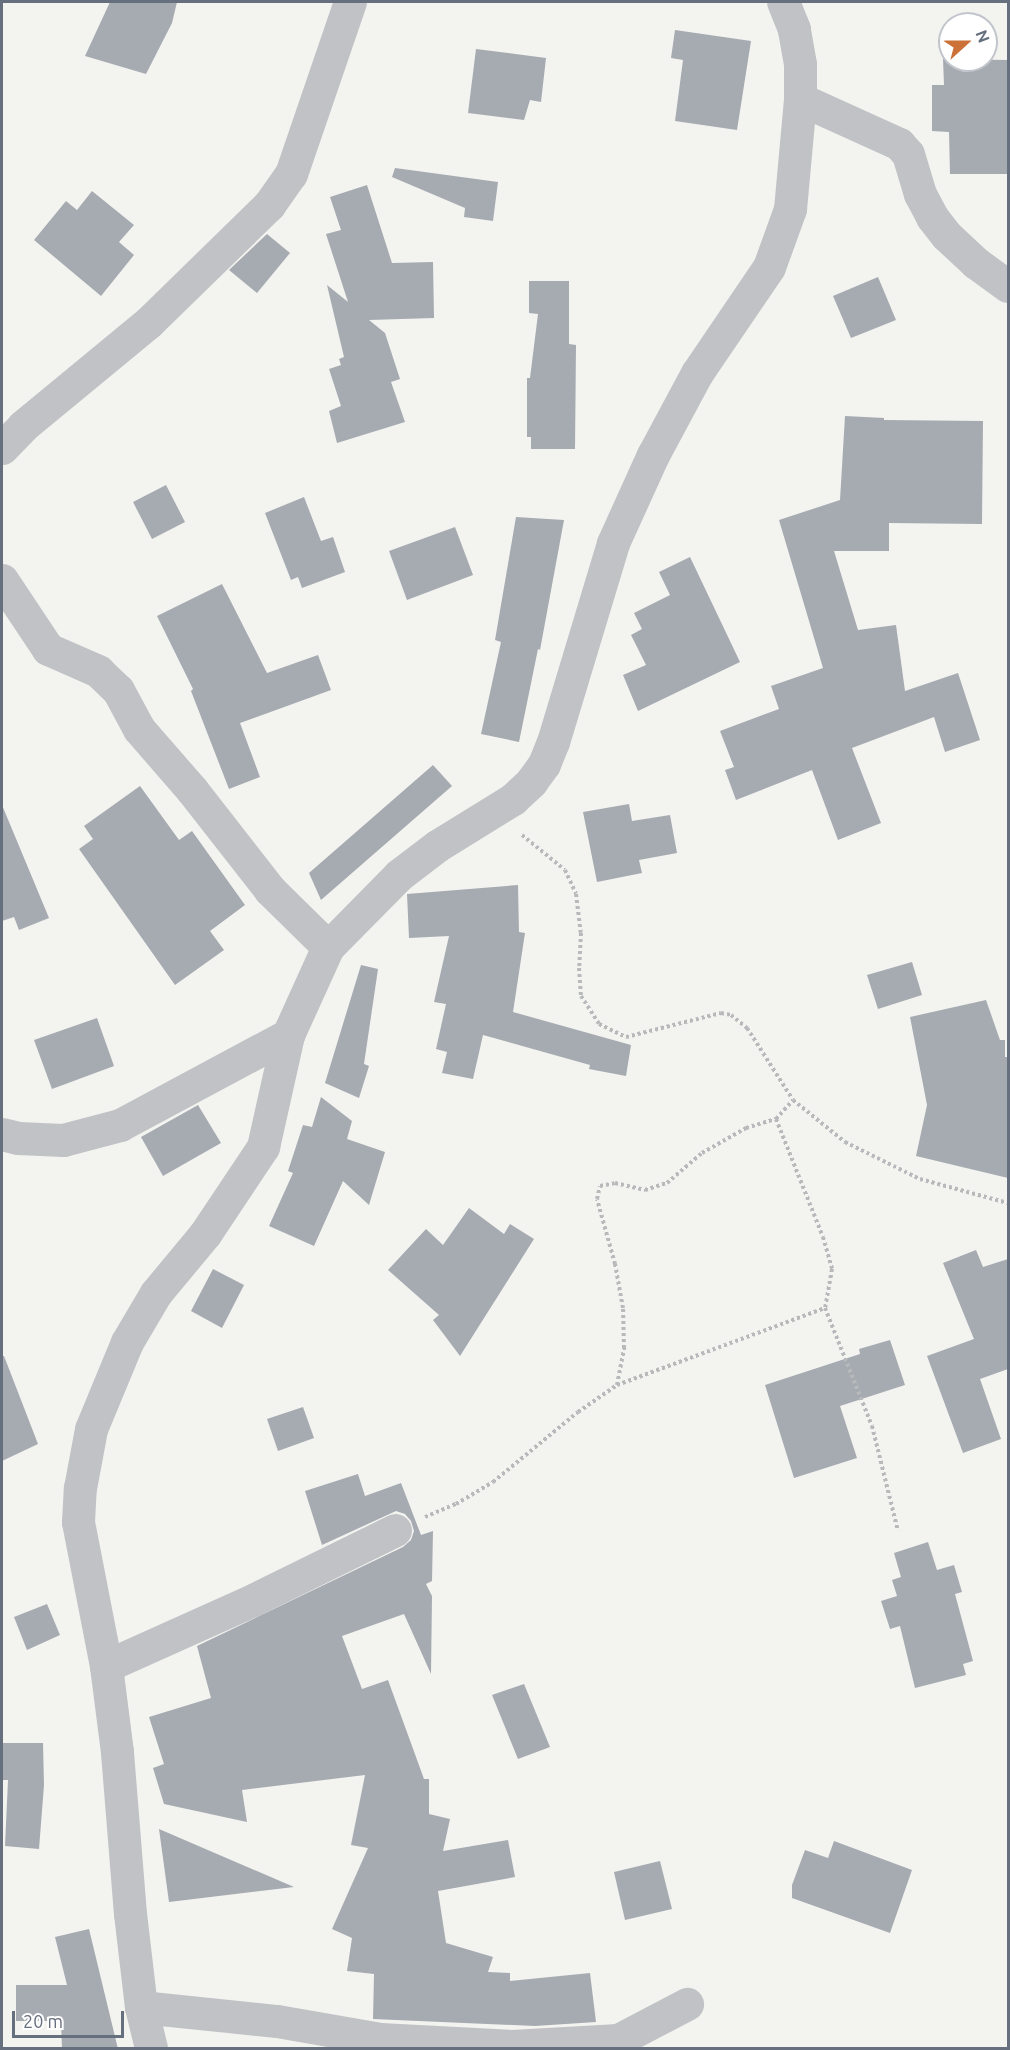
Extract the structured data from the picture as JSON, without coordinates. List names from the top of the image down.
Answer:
{
  "scale_bar": "20 m",
  "north": "right"
}
